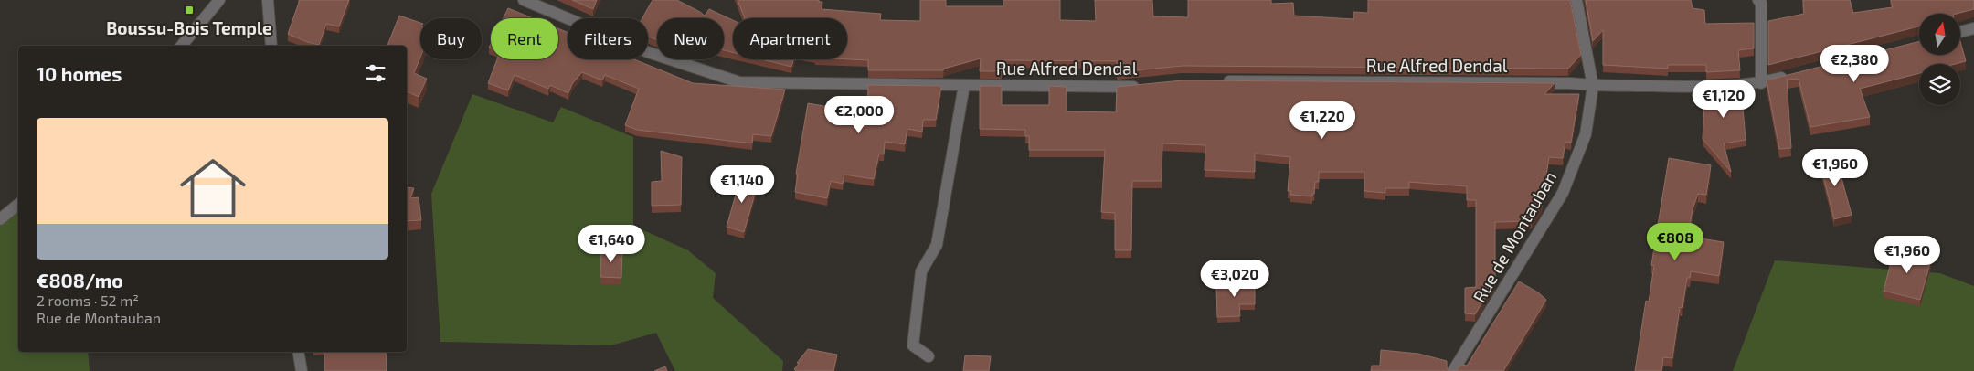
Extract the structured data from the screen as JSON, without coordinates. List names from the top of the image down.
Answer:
{
  "streets": {
    "street": ["Rue Alfred Dendal", "Rue de Montauban"]
  },
  "crossings": [
    ["Rue Alfred Dendal", "Rue de Montauban"]
  ],
  "places": {
    "transit": ["Boussu-Bois Temple"]
  },
  "north": "top",
  "page": {
    "chip": [
      "Buy",
      "Rent",
      "Filters",
      "New",
      "Apartment"
    ],
    "price": [
      "€2,380",
      "€1,120",
      "€2,000",
      "€1,220",
      "€1,960",
      "€1,140",
      "€808",
      "€1,640",
      "€1,960",
      "€3,020"
    ],
    "heading": "10 homes",
    "list": [
      {
        "name": "€808/mo",
        "note": "2 rooms · 52 m² · Rue de Montauban"
      }
    ]
  }
}
